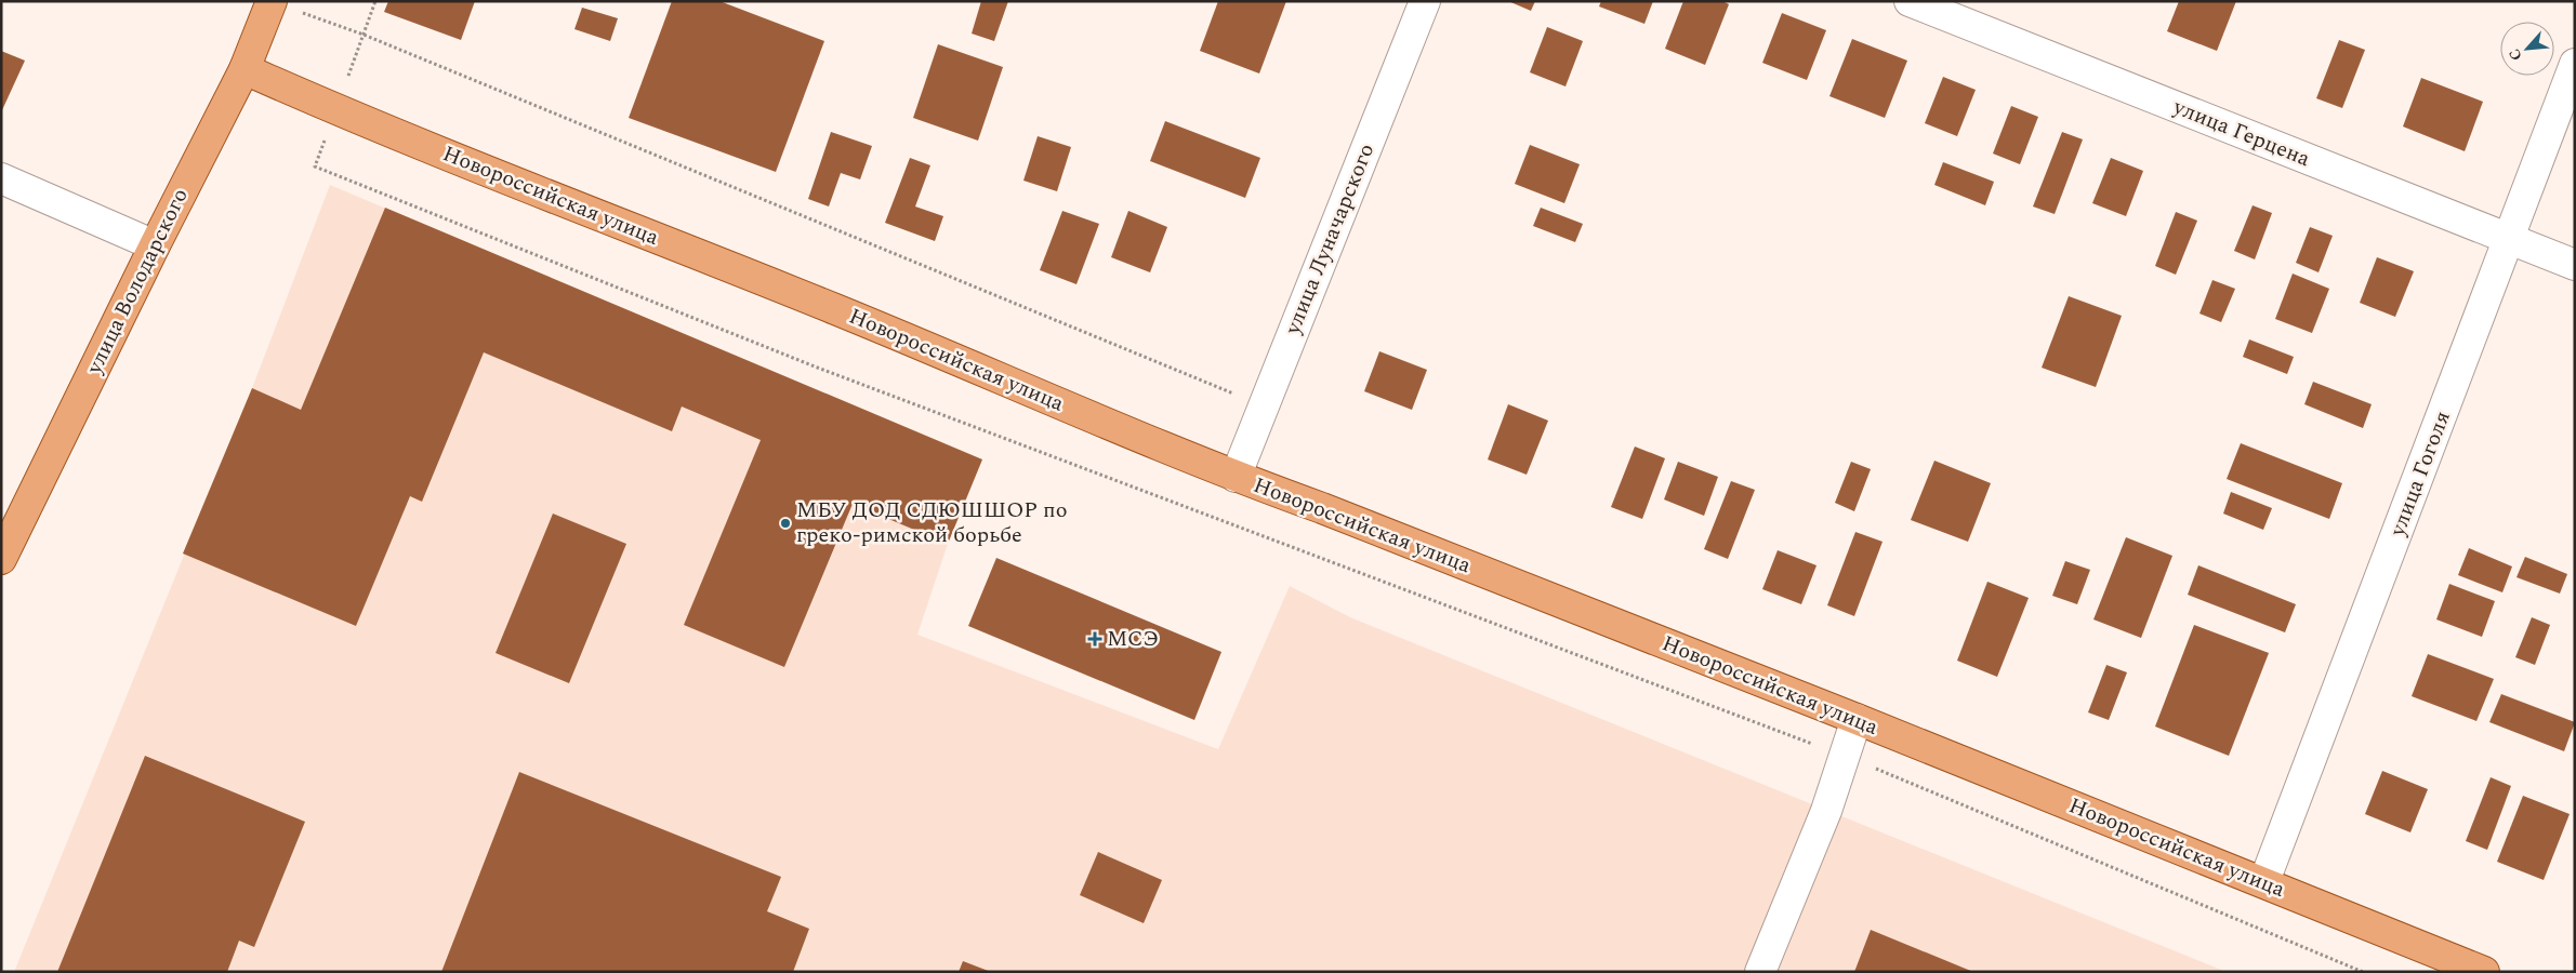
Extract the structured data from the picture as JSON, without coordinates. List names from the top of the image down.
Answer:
{
  "streets": {
    "main road": ["Новороссийская улица", "улица Володарского"],
    "street": ["улица Герцена", "улица Луначарского", "улица Гоголя"]
  },
  "crossings": [
    ["улица Герцена", "улица Гоголя"],
    ["Новороссийская улица", "улица Луначарского"],
    ["Новороссийская улица", "улица Володарского"],
    ["Новороссийская улица", "улица Гоголя"]
  ],
  "places": {
    "other": ["МБУ ДОД СДЮШШОР по греко-римской борьбе"],
    "health": ["МСЭ"]
  },
  "north": "bottom left"
}
